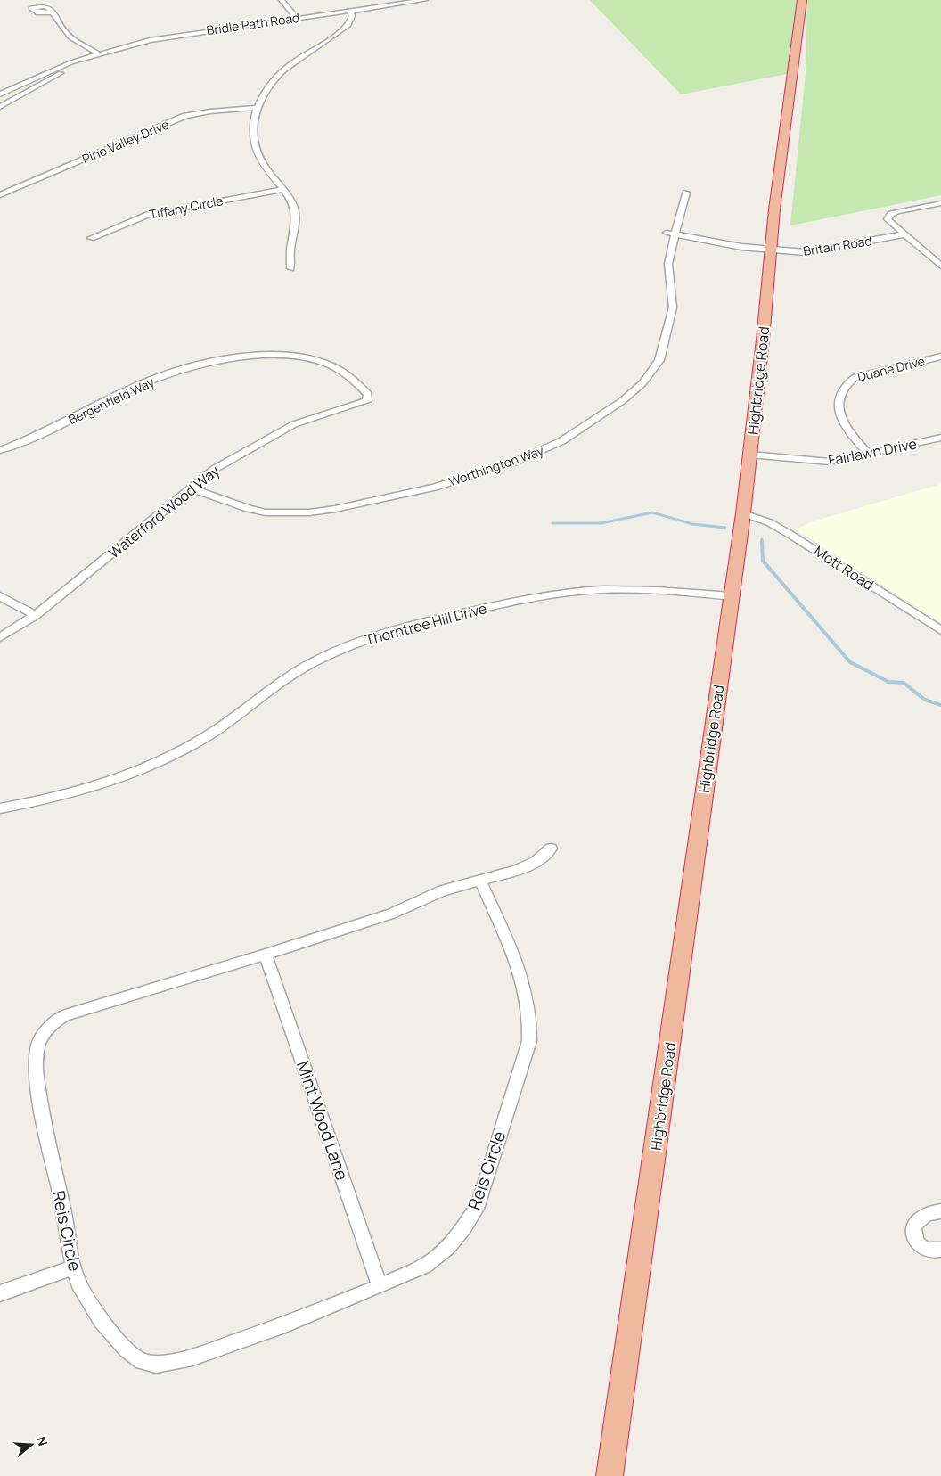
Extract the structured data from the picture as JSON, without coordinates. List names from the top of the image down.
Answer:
{
  "streets": {
    "highway": ["Highbridge Road"],
    "street": [
      "Bridle Path Road",
      "Pine Valley Drive",
      "Tiffany Circle",
      "Britain Road",
      "Duane Drive",
      "Bergenfield Way",
      "Fairlawn Drive",
      "Worthington Way",
      "Waterford Wood Way",
      "Mott Road",
      "Thorntree Hill Drive",
      "Mint Wood Lane",
      "Reis Circle"
    ]
  },
  "crossings": [
    ["Britain Road", "Highbridge Road"],
    ["Duane Drive", "Fairlawn Drive"],
    ["Highbridge Road", "Fairlawn Drive"],
    ["Highbridge Road", "Mott Road"],
    ["Highbridge Road", "Thorntree Hill Drive"],
    ["Bergenfield Way", "Waterford Wood Way"],
    ["Worthington Way", "Waterford Wood Way"],
    ["Mint Wood Lane", "Reis Circle"]
  ],
  "north": "right"
}
